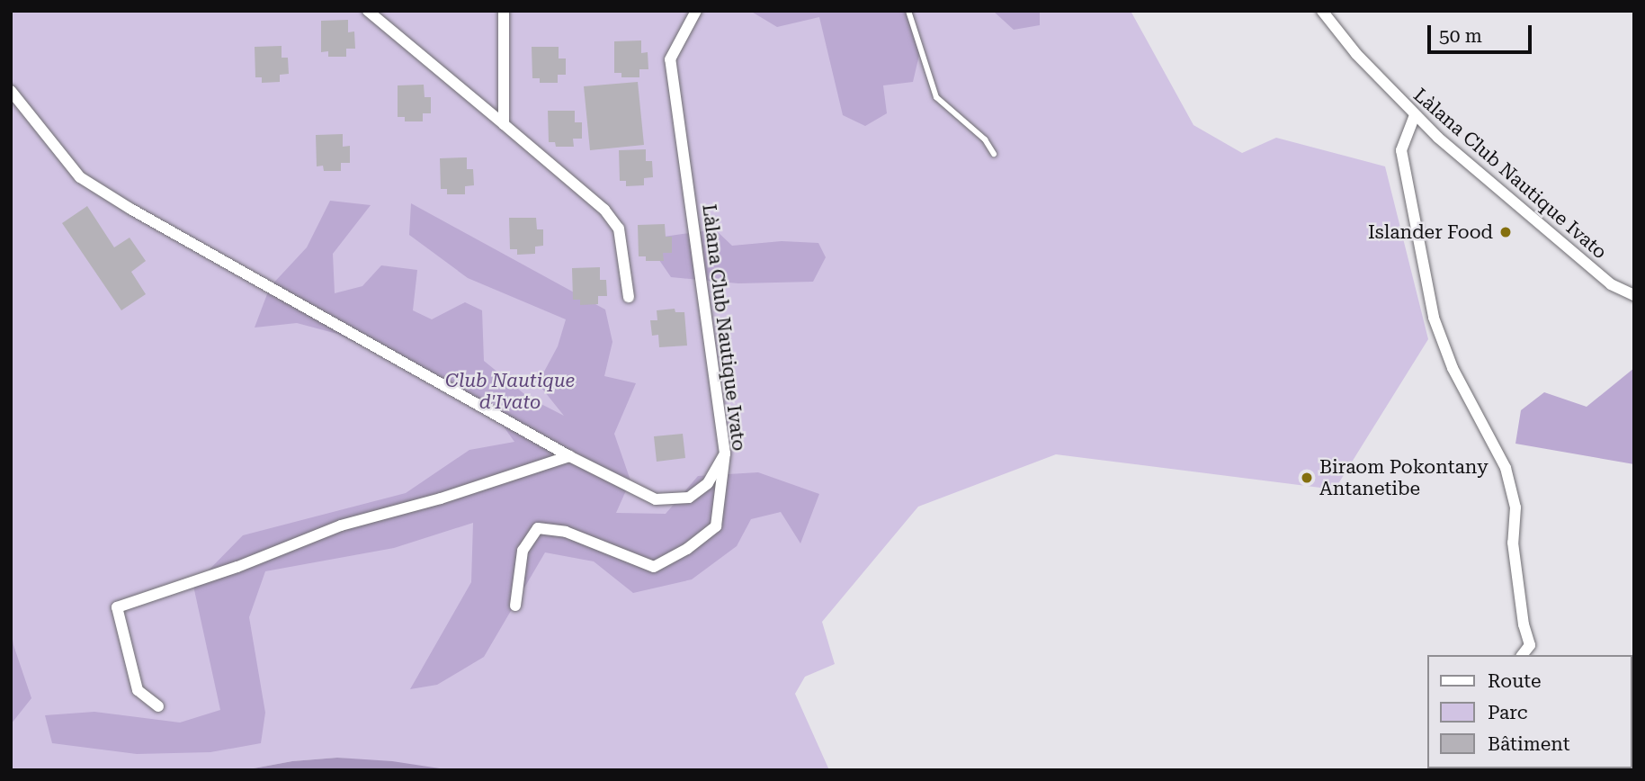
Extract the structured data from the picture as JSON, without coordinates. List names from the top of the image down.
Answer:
{
  "streets": {
    "street": ["Làlana Club Nautique Ivato"]
  },
  "parks": ["Club Nautique d'Ivato"],
  "places": ["Islander Food", "Biraom Pokontany Antanetibe"],
  "legend": ["Route", "Parc", "Bâtiment"],
  "scale_bar": "50 m"
}
